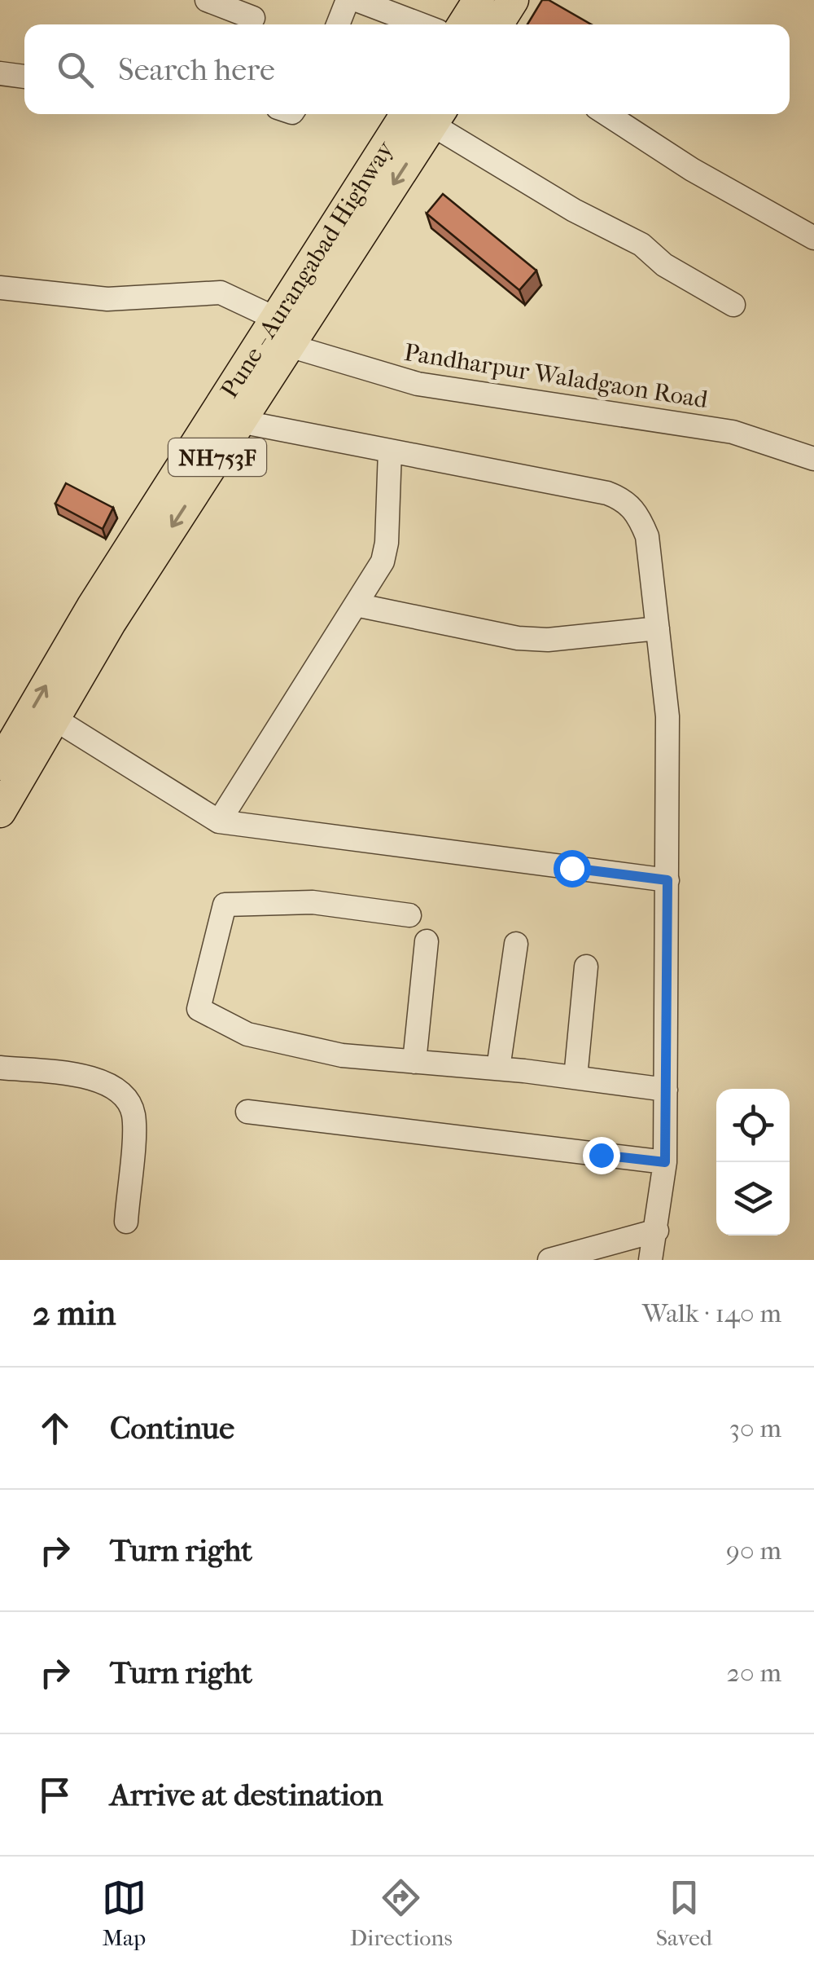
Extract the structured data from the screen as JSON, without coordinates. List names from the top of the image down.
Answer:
{
  "streets": {
    "highway": ["Pune - Aurangabad Highway", "NH753F"],
    "street": ["Pandharpur Waladgaon Road"]
  },
  "crossings": [
    ["Pune - Aurangabad Highway", "Pandharpur Waladgaon Road"],
    ["Pune - Aurangabad Highway", "NH753F"]
  ],
  "page": {
    "search": "Search here",
    "heading": ["2 min", "Walk · 140 m"],
    "list": [
      ["Continue", "30 m"],
      ["Turn right", "90 m"],
      ["Turn right", "20 m"],
      "Arrive at destination"
    ],
    "nav": ["Map", "Directions", "Saved"]
  }
}
